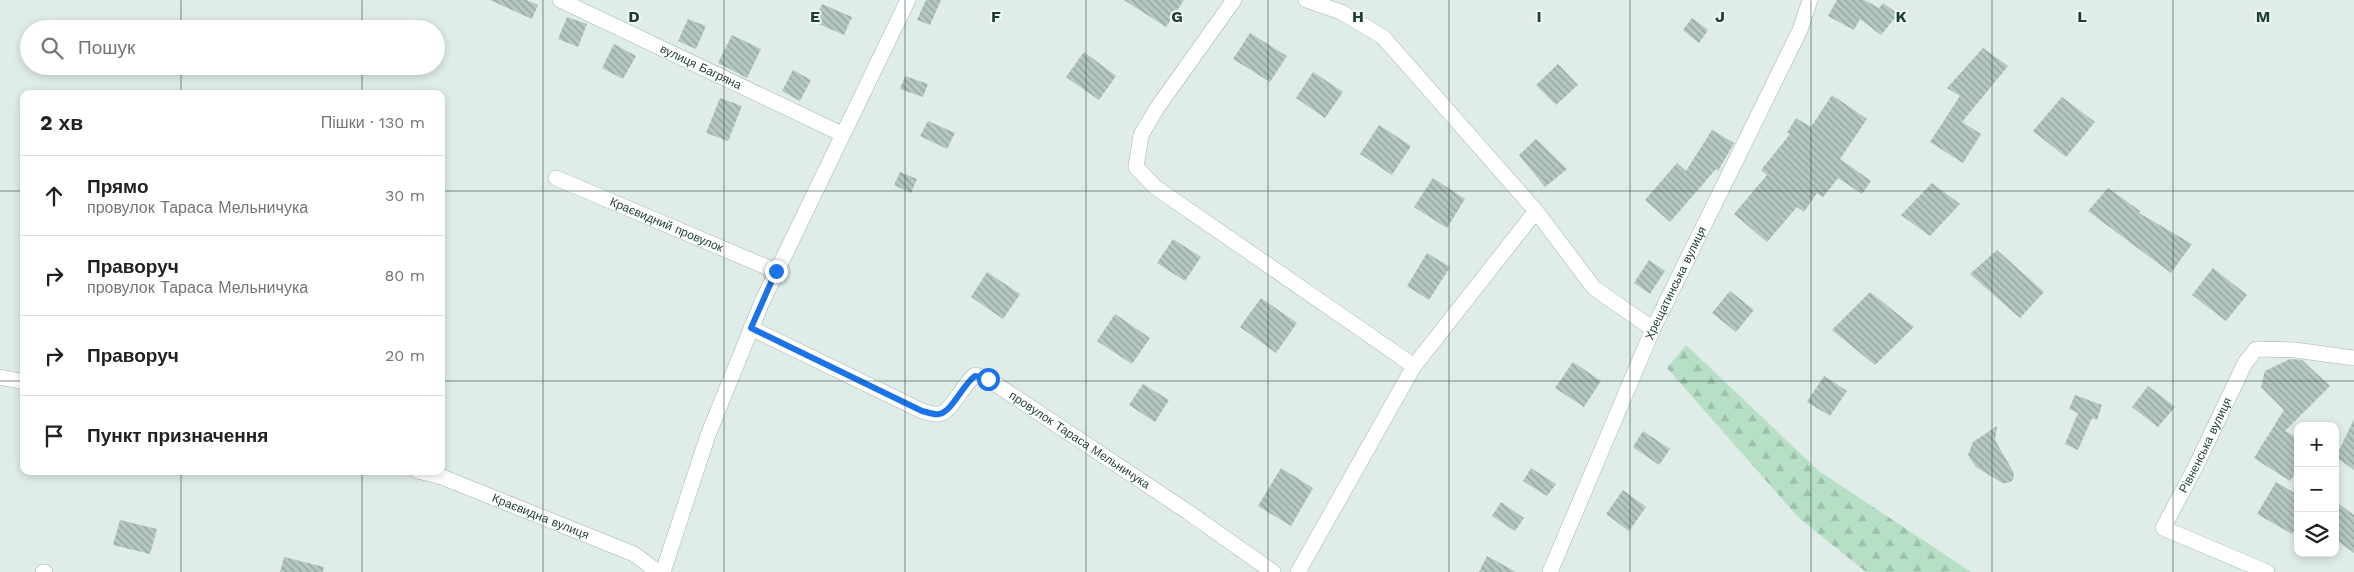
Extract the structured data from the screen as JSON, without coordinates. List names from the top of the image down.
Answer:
{
  "streets": {
    "street": [
      "вулиця Багряна",
      "Краєвидний провулок",
      "Хрещатинська вулиця",
      "провулок Тараса Мельничука",
      "Рівненська вулиця",
      "Краєвидна вулиця"
    ]
  },
  "page": {
    "search": "Пошук",
    "heading": ["2 хв", "Пішки · 130 m"],
    "list": [
      ["Прямо", "провулок Тараса Мельничука", "30 m"],
      ["Праворуч", "провулок Тараса Мельничука", "80 m"],
      ["Праворуч", "20 m"],
      "Пункт призначення"
    ],
    "map_buttons": ["+", "−"]
  },
  "grid": {
    "columns": [
      "D",
      "E",
      "F",
      "G",
      "H",
      "I",
      "J",
      "K",
      "L",
      "M"
    ]
  }
}
